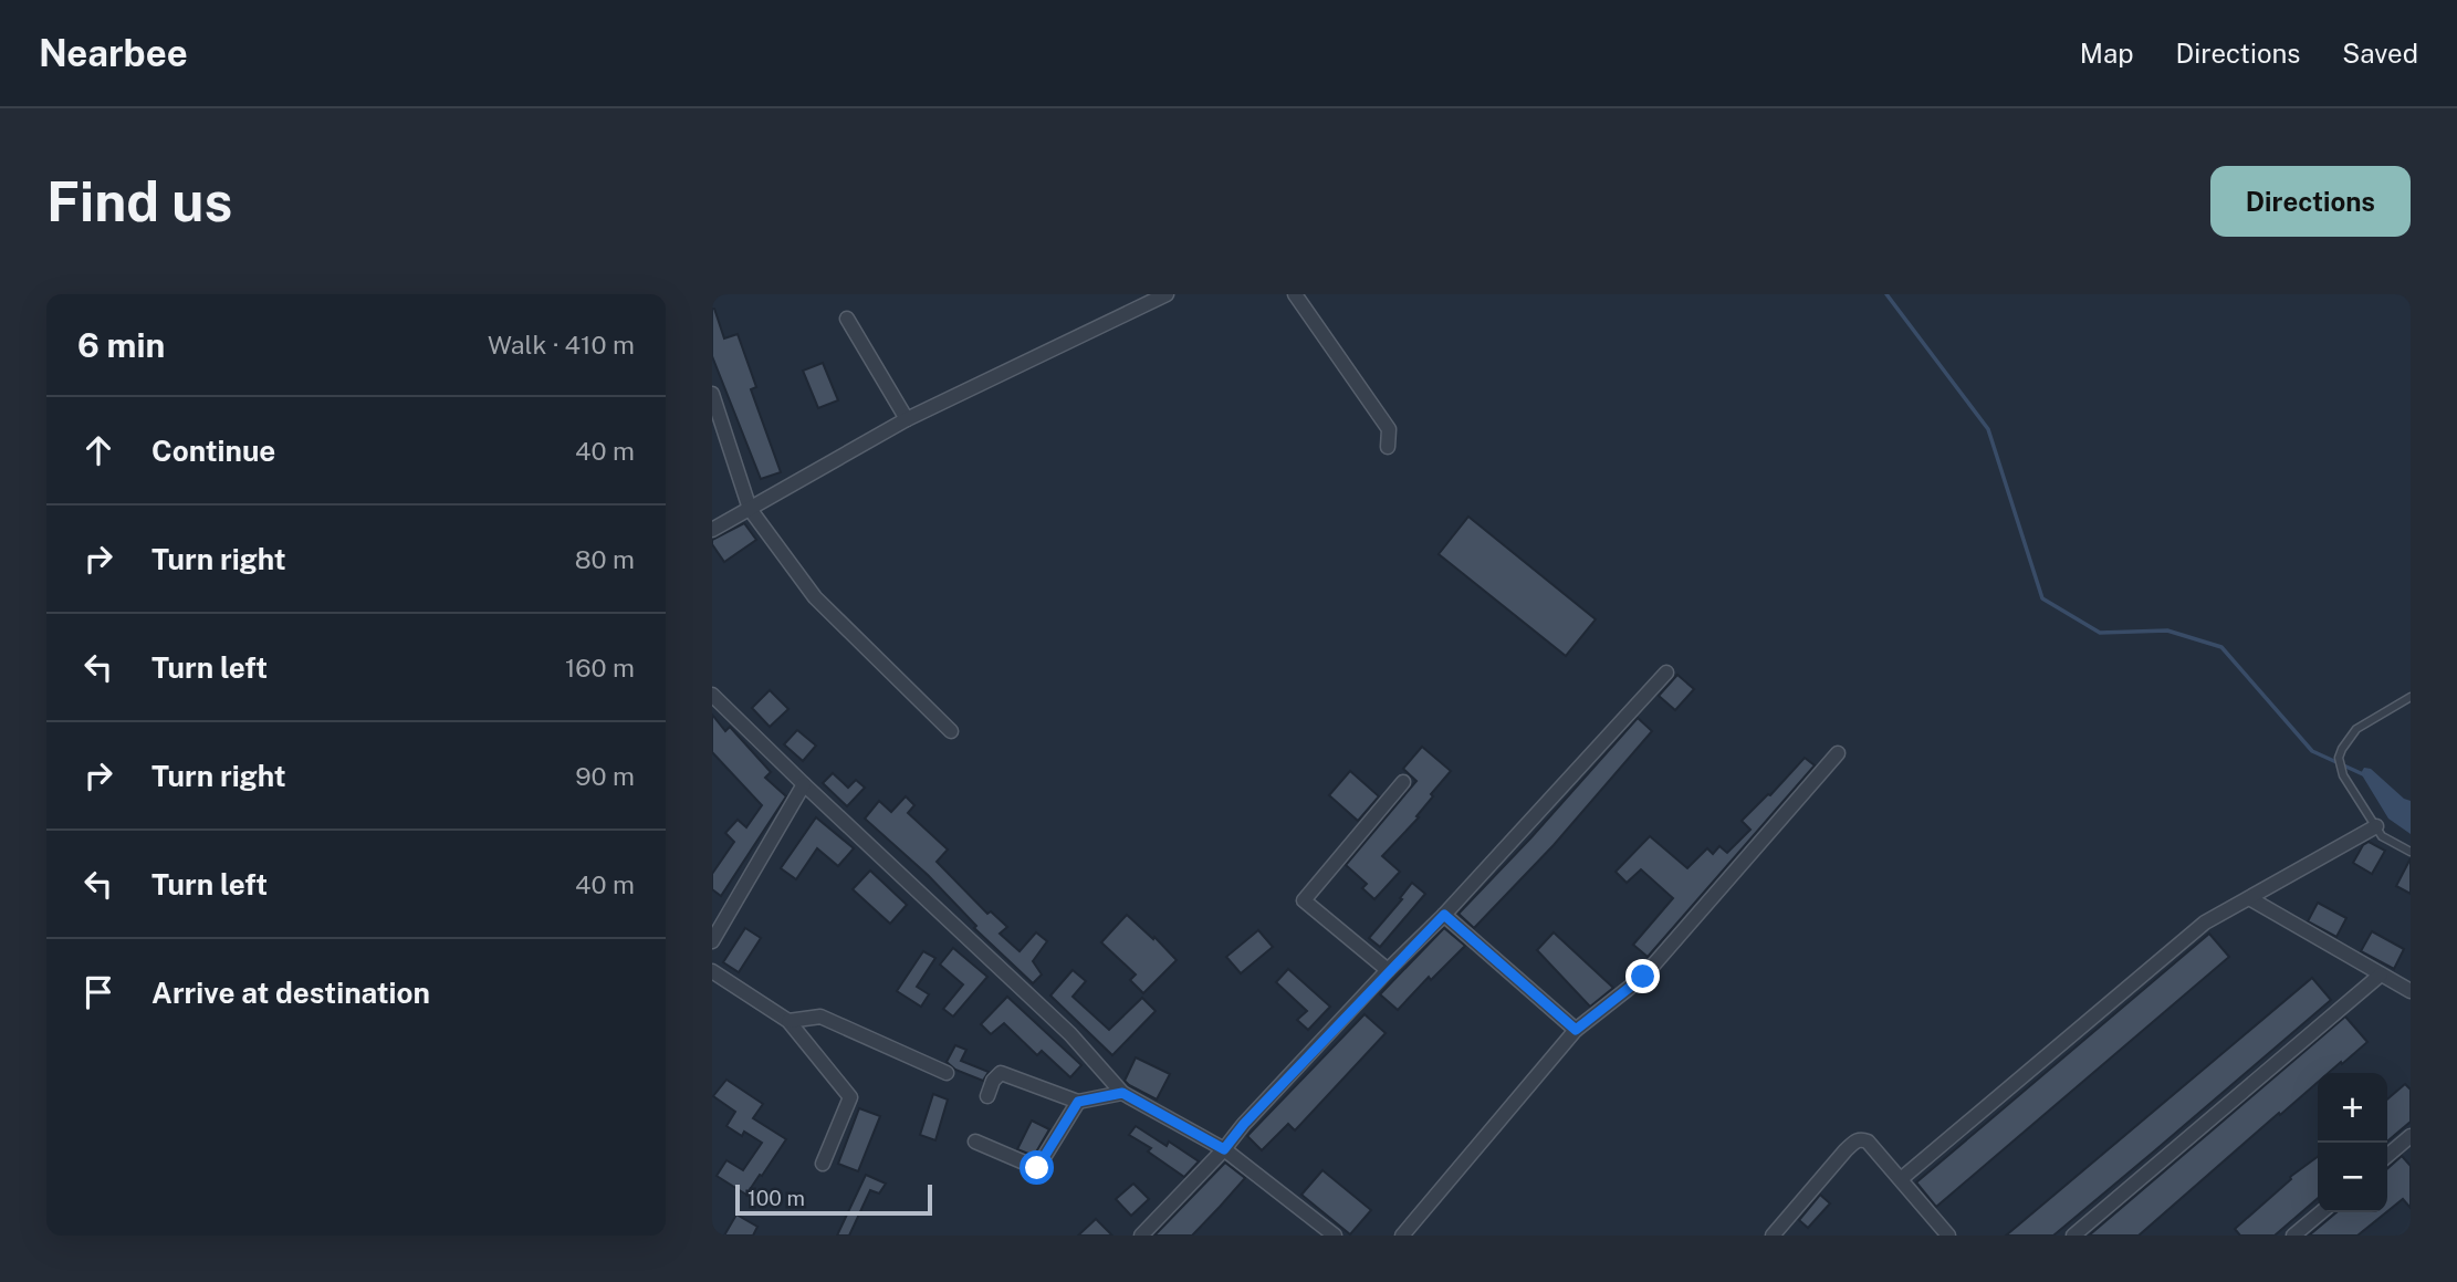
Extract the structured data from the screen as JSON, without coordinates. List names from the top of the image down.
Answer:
{
  "scale_bar": "100 m",
  "page": {
    "header": "Nearbee",
    "nav": ["Map", "Directions", "Saved"],
    "buttons": "Directions",
    "title": "Find us",
    "heading": ["6 min", "Walk · 410 m"],
    "list": [
      ["Continue", "40 m"],
      ["Turn right", "80 m"],
      ["Turn left", "160 m"],
      ["Turn right", "90 m"],
      ["Turn left", "40 m"],
      "Arrive at destination"
    ],
    "map_buttons": ["+", "−"],
    "scale": "100 m"
  }
}
